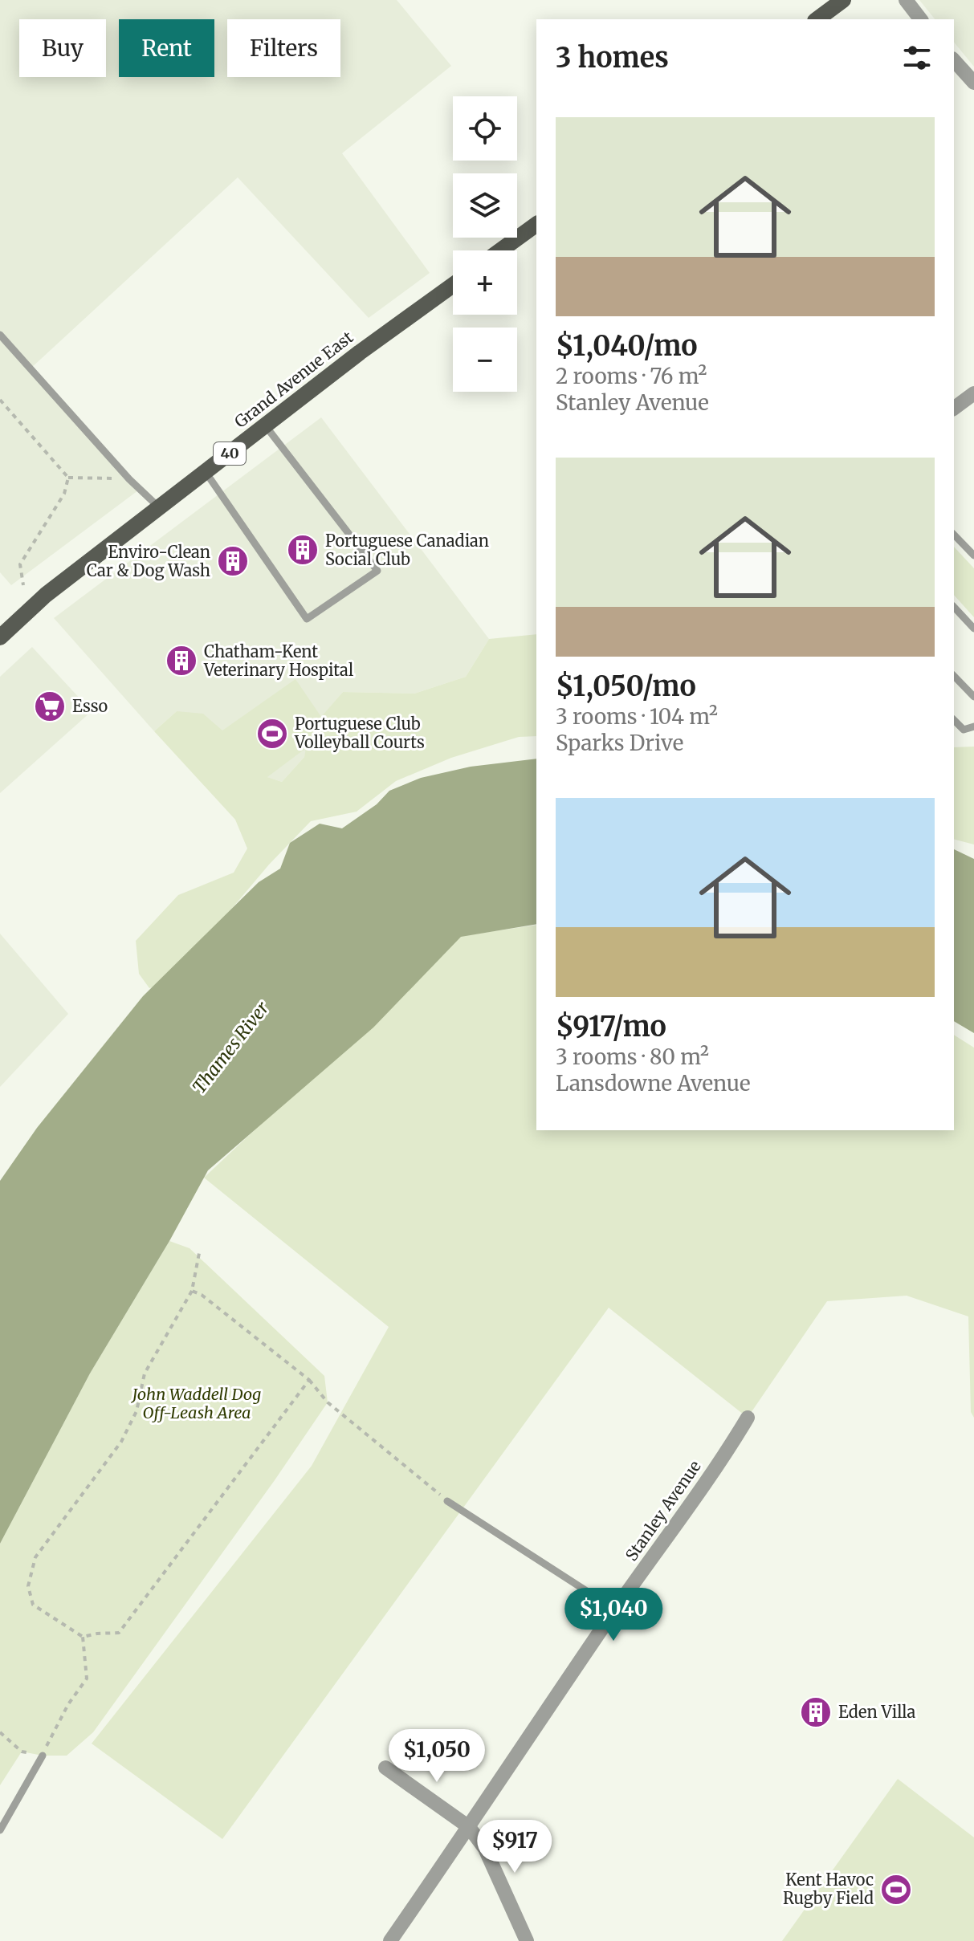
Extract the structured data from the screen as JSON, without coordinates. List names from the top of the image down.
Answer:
{
  "streets": {
    "main road": ["Grand Avenue East", "40"],
    "street": ["Stanley Avenue"]
  },
  "water": ["Thames River"],
  "parks": ["John Waddell Dog Off-Leash Area"],
  "places": {
    "building": [
      "Portuguese Canadian Social Club",
      "Enviro-Clean Car & Dog Wash",
      "Chatham-Kent Veterinary Hospital",
      "Eden Villa"
    ],
    "supermarket": ["Esso"],
    "sports": ["Portuguese Club Volleyball Courts", "Kent Havoc Rugby Field"]
  },
  "page": {
    "chip": ["Buy", "Rent", "Filters"],
    "heading": "3 homes",
    "map_buttons": ["+", "−"],
    "list": [
      {
        "name": "$1,040/mo",
        "note": "2 rooms · 76 m² · Stanley Avenue"
      },
      {
        "name": "$1,050/mo",
        "note": "3 rooms · 104 m² · Sparks Drive"
      },
      {
        "name": "$917/mo",
        "note": "3 rooms · 80 m² · Lansdowne Avenue"
      }
    ],
    "price": ["$1,040", "$1,050", "$917"]
  }
}
